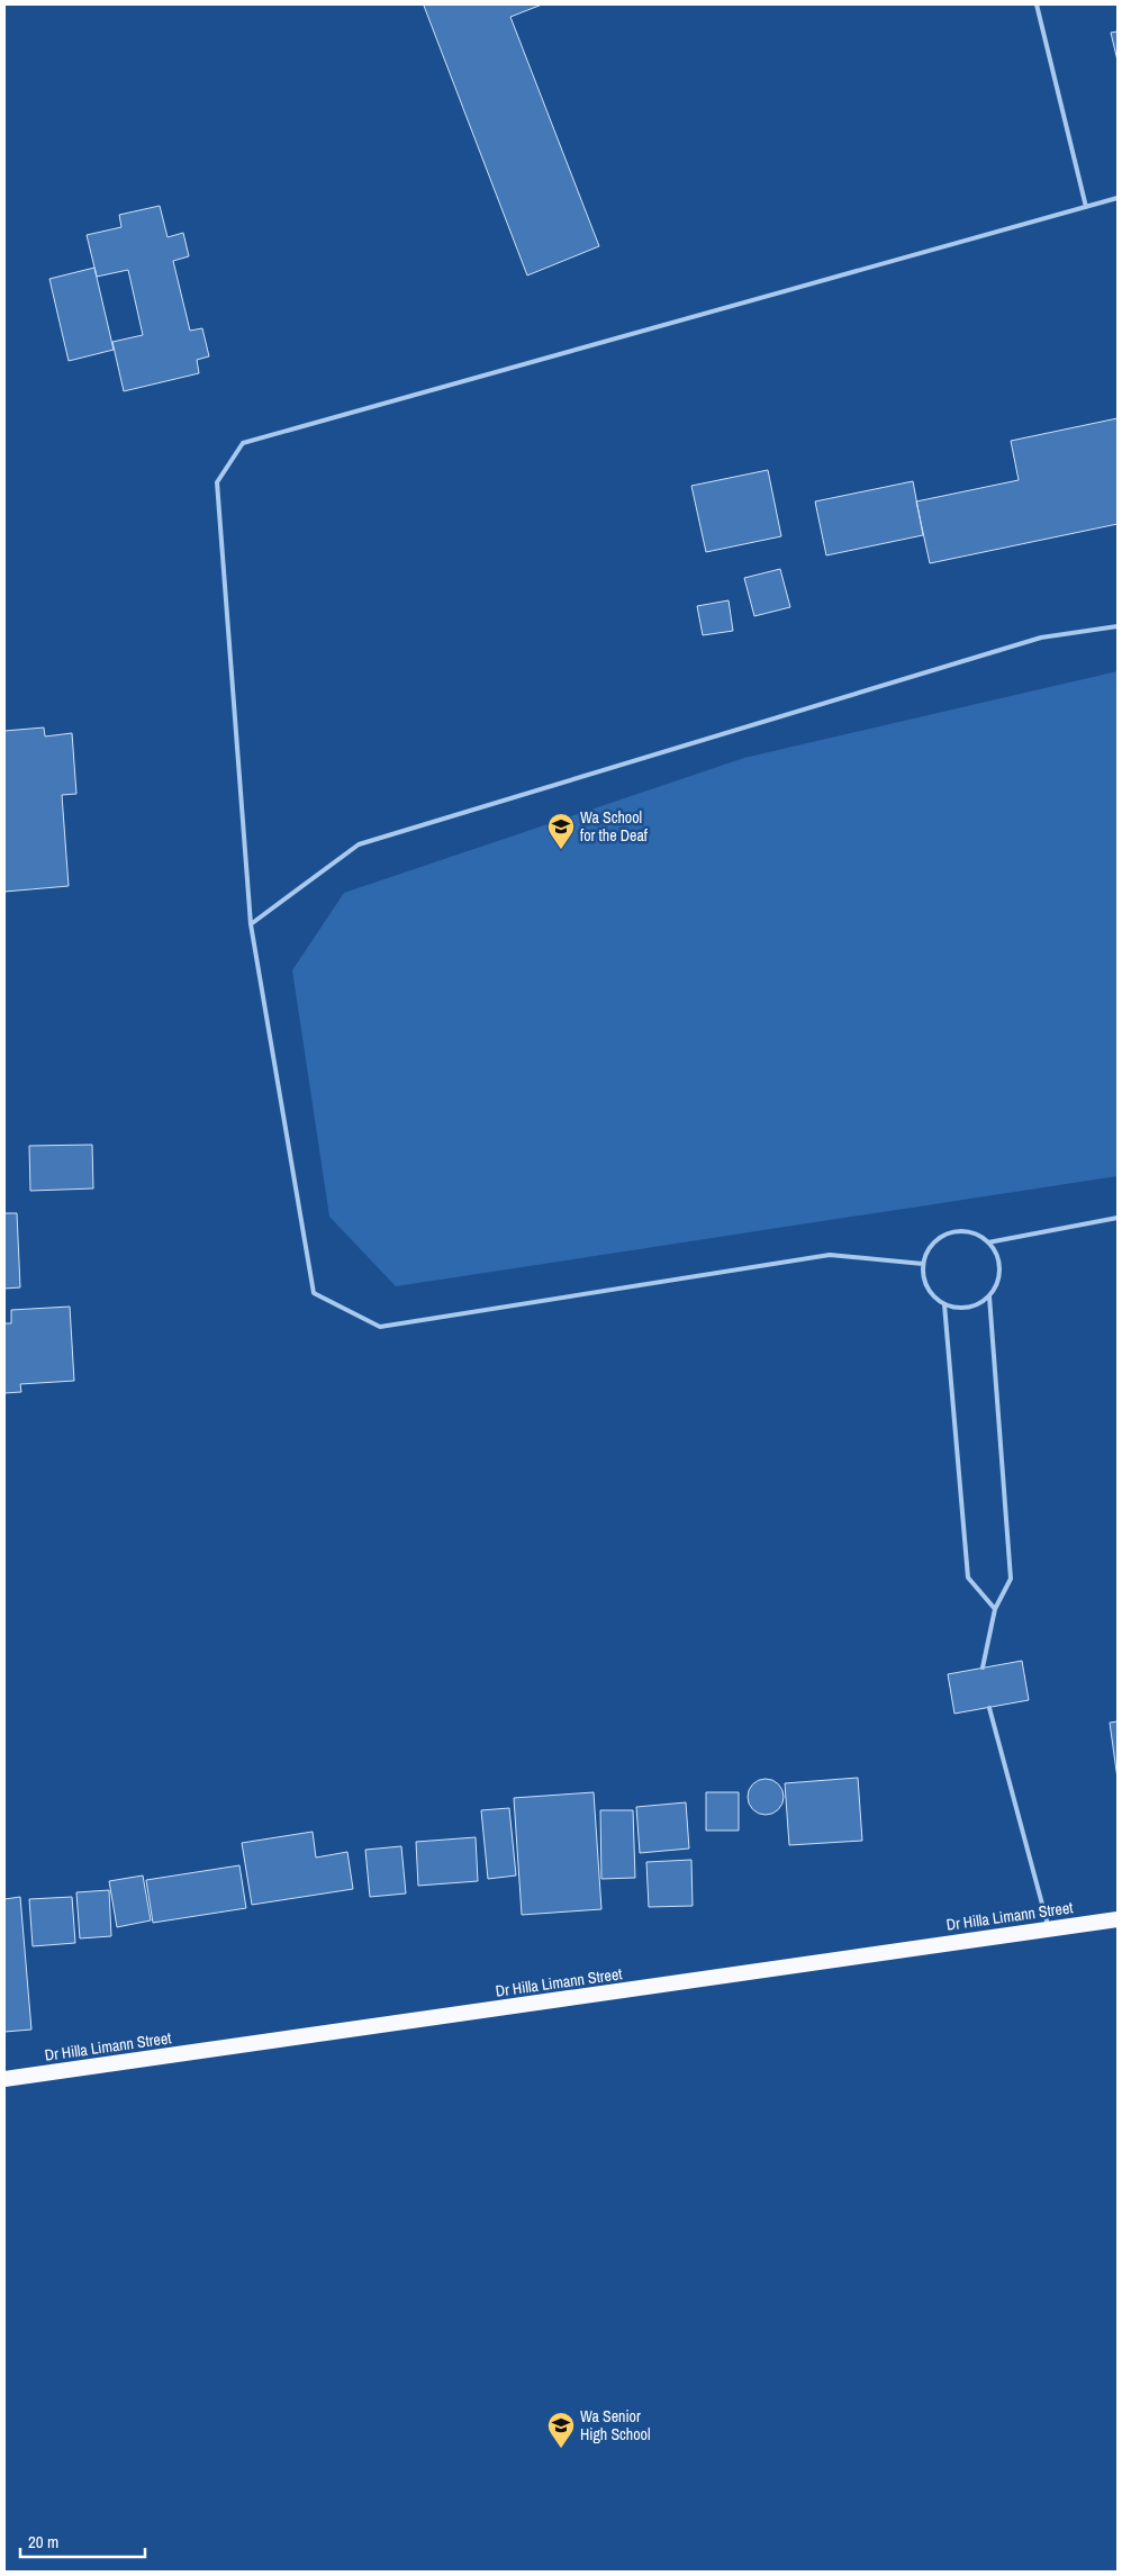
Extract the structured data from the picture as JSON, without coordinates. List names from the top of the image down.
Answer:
{
  "streets": {
    "highway": ["Dr Hilla Limann Street"]
  },
  "places": {
    "school or university": ["Wa School for the Deaf", "Wa Senior High School"]
  },
  "scale_bar": "20 m"
}
